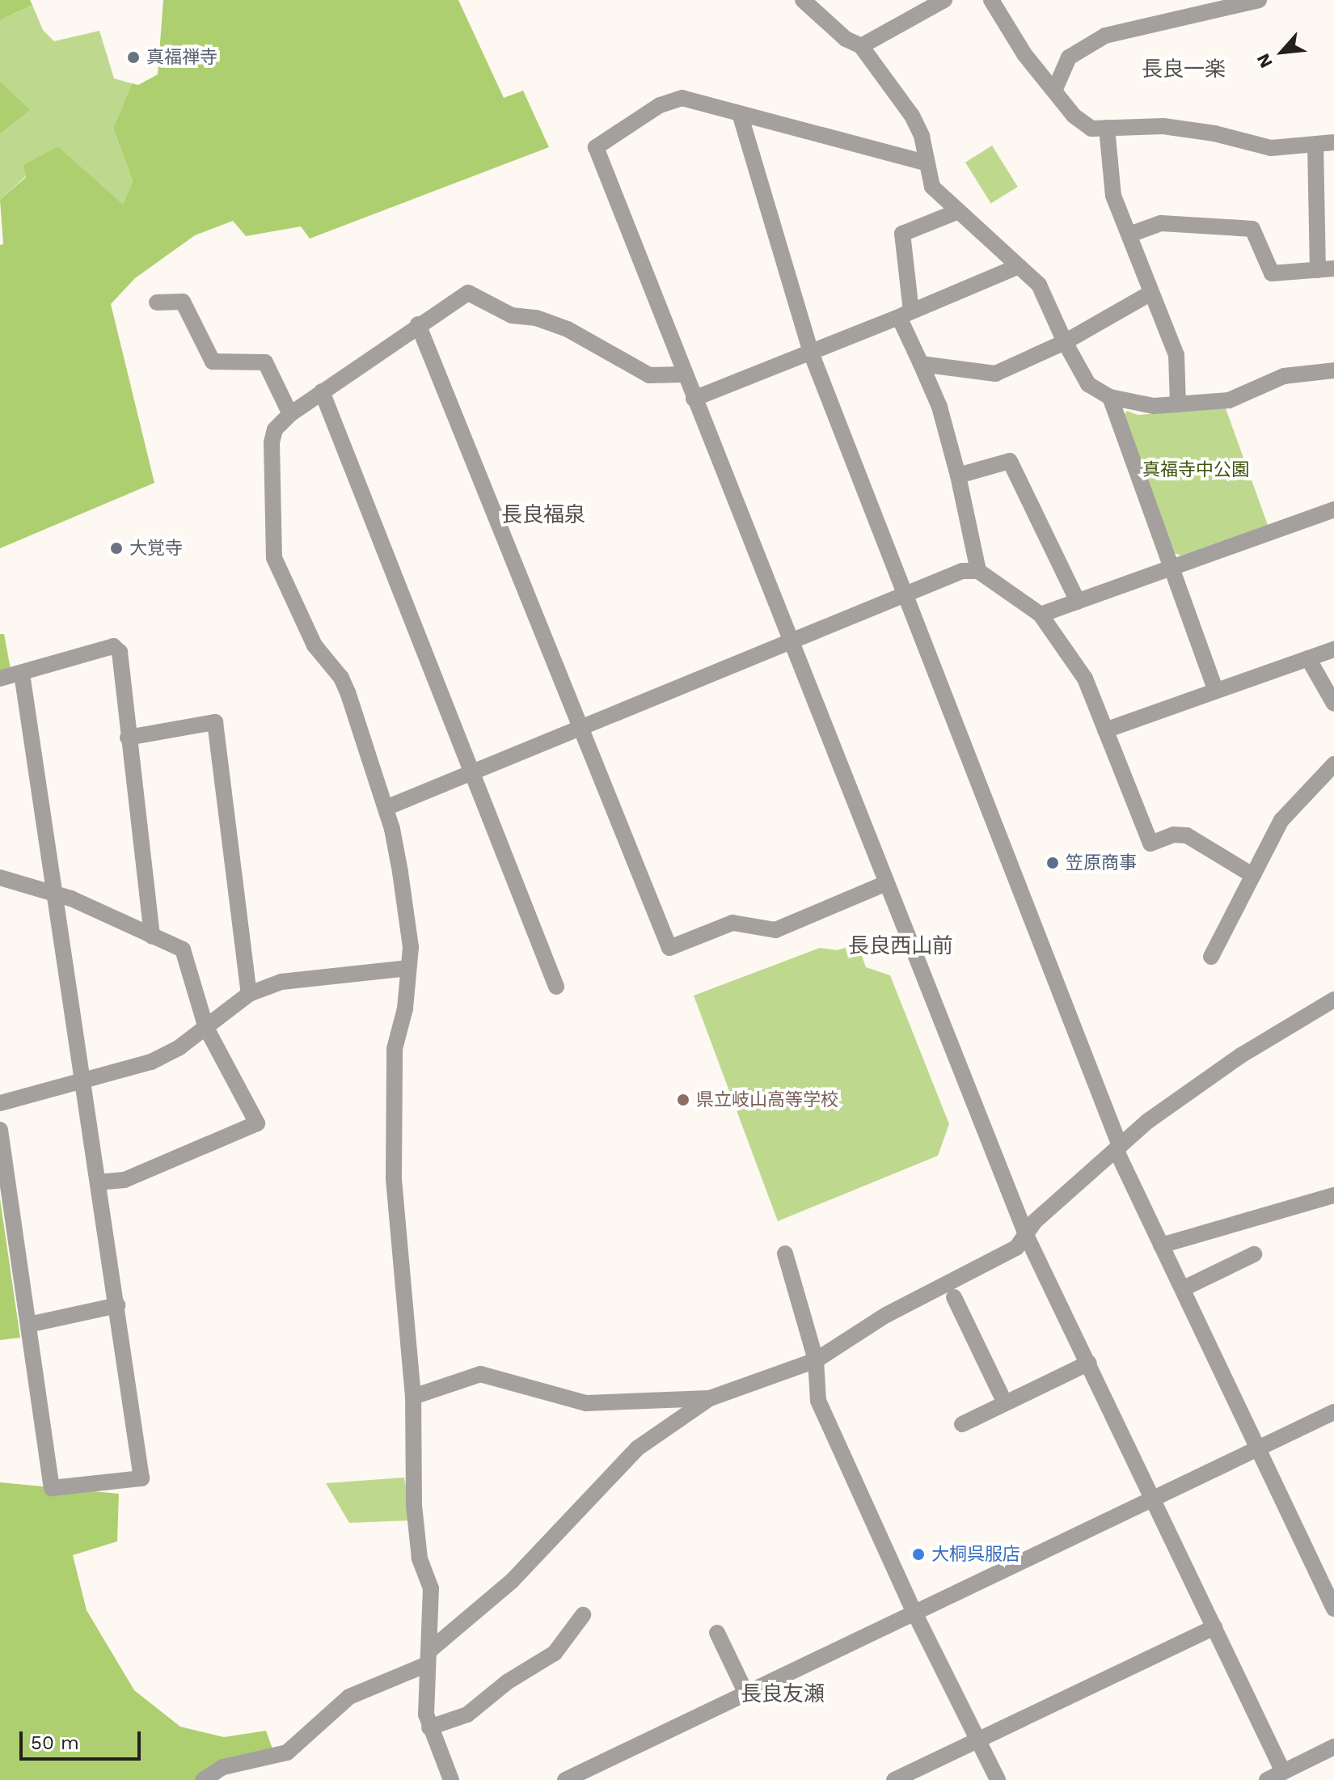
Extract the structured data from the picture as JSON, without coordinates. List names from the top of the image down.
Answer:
{
  "districts": [
    "長良一楽",
    "長良福泉",
    "長良西山前",
    "長良友瀬"
  ],
  "parks": ["真福寺中公園"],
  "places": [
    "真福禅寺",
    "大覚寺",
    "笠原商事",
    "県立岐山高等学校",
    "大桐呉服店"
  ],
  "scale_bar": "50 m",
  "north": "bottom left"
}
